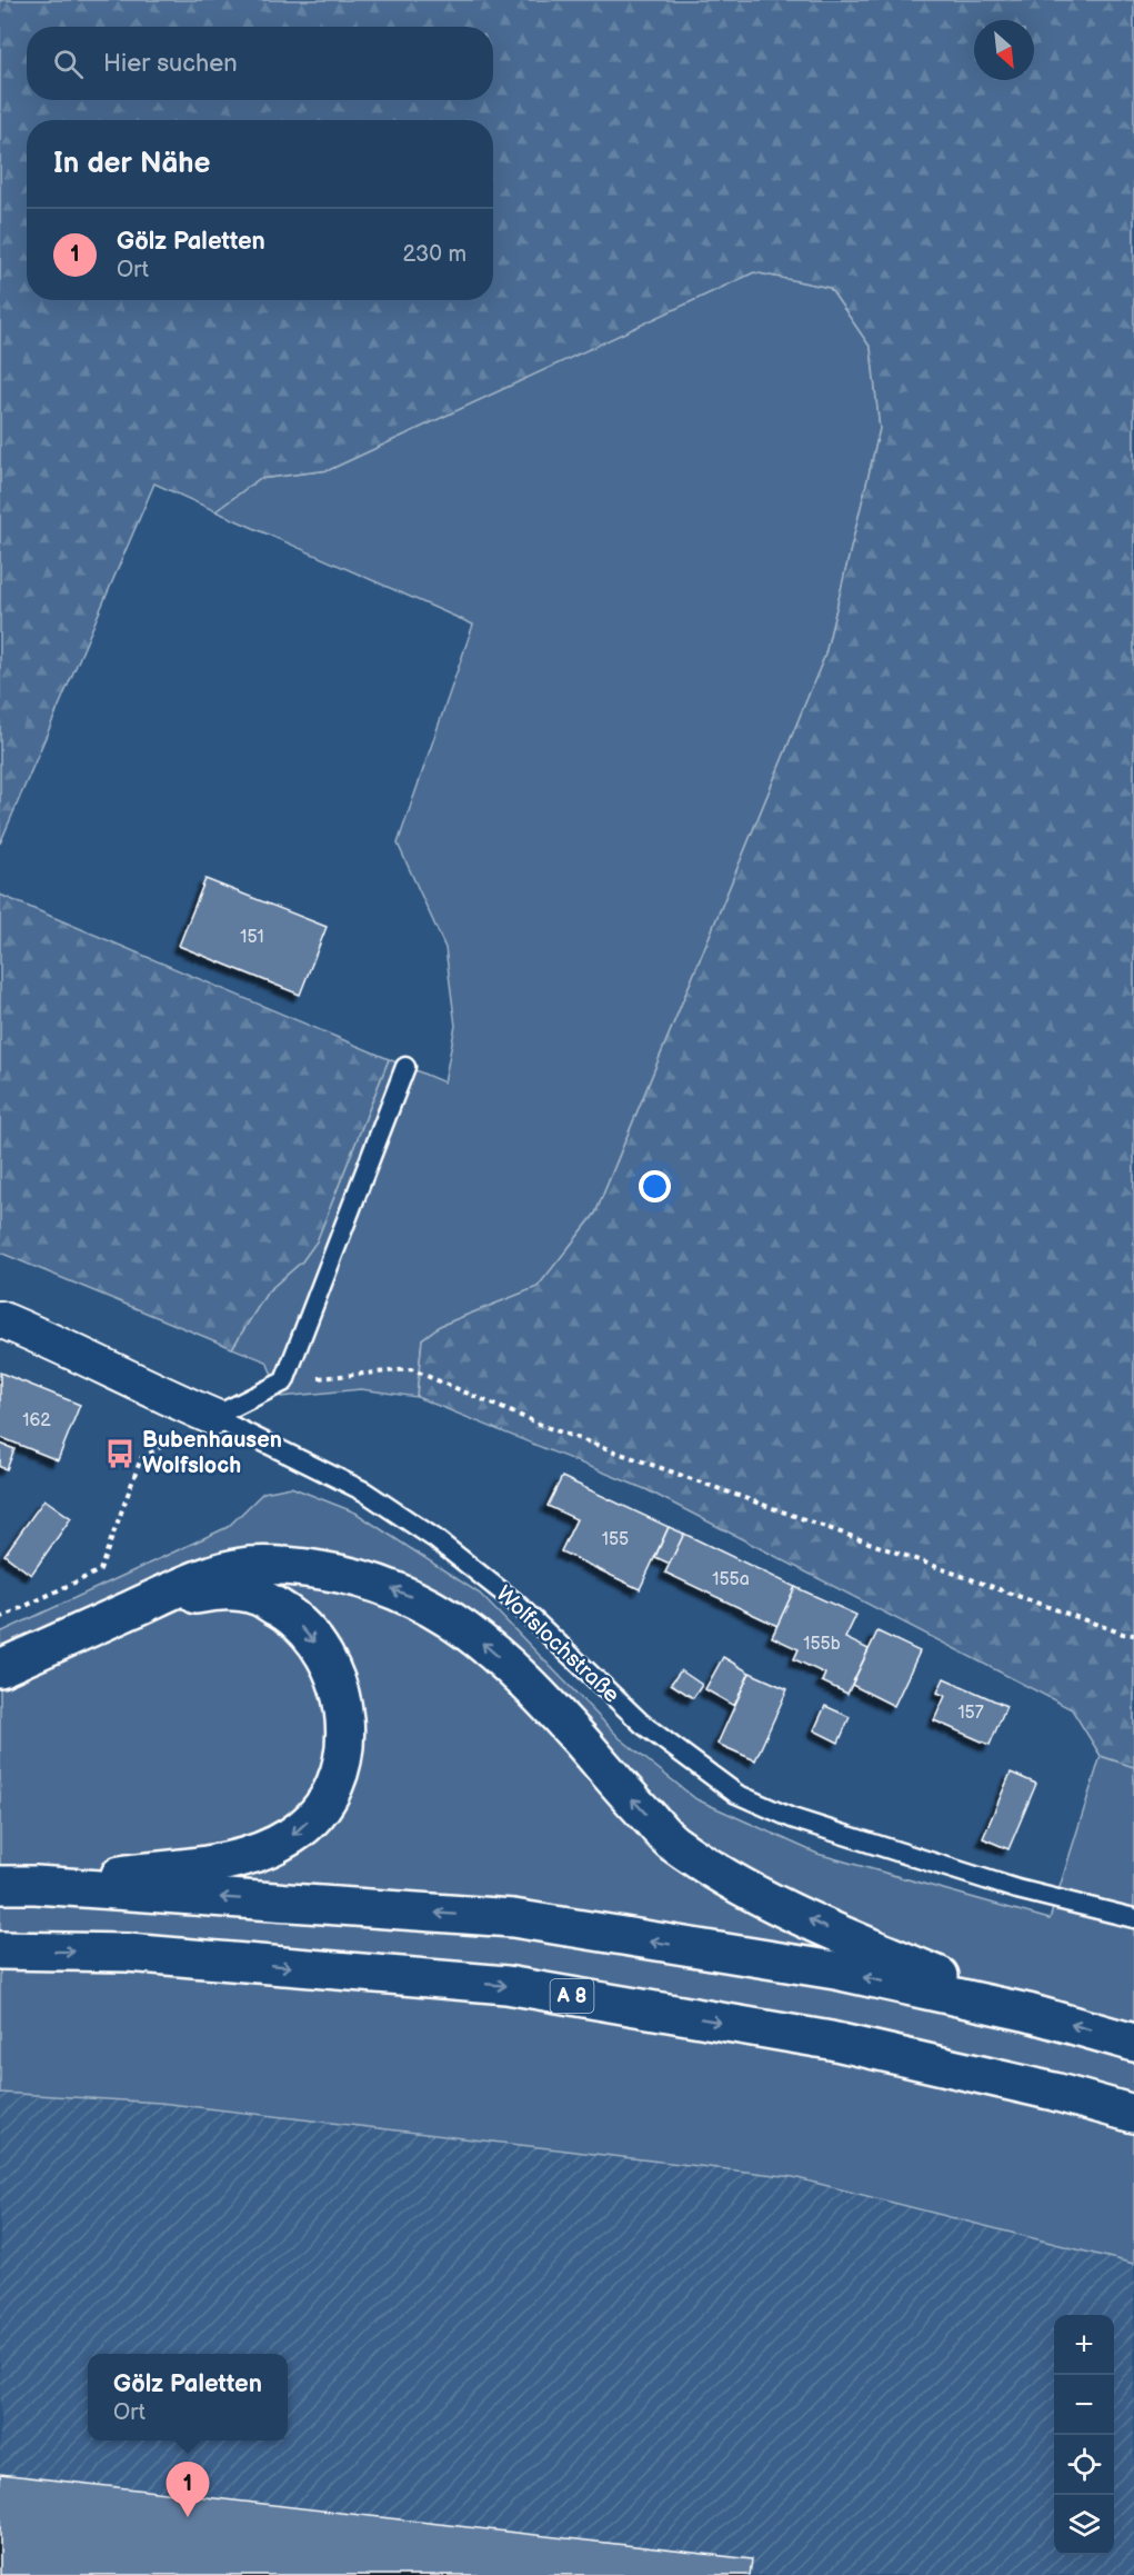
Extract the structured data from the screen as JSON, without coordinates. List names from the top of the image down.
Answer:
{
  "streets": {
    "main road": ["A 8"],
    "street": ["Wolfslochstraße"]
  },
  "places": {
    "bus stop": ["Bubenhausen Wolfsloch"]
  },
  "house_numbers": [
    "151",
    "162",
    "155",
    "155a",
    "155b",
    "157"
  ],
  "north": "bottom right",
  "page": {
    "search": "Hier suchen",
    "heading": "In der Nähe",
    "list": [
      {
        "mark": "1",
        "name": "Gölz Paletten",
        "note": "Ort",
        "value": "230 m"
      }
    ],
    "map_buttons": ["+", "−"],
    "popup": ["Gölz Paletten", "Ort"],
    "pins": "1"
  }
}
